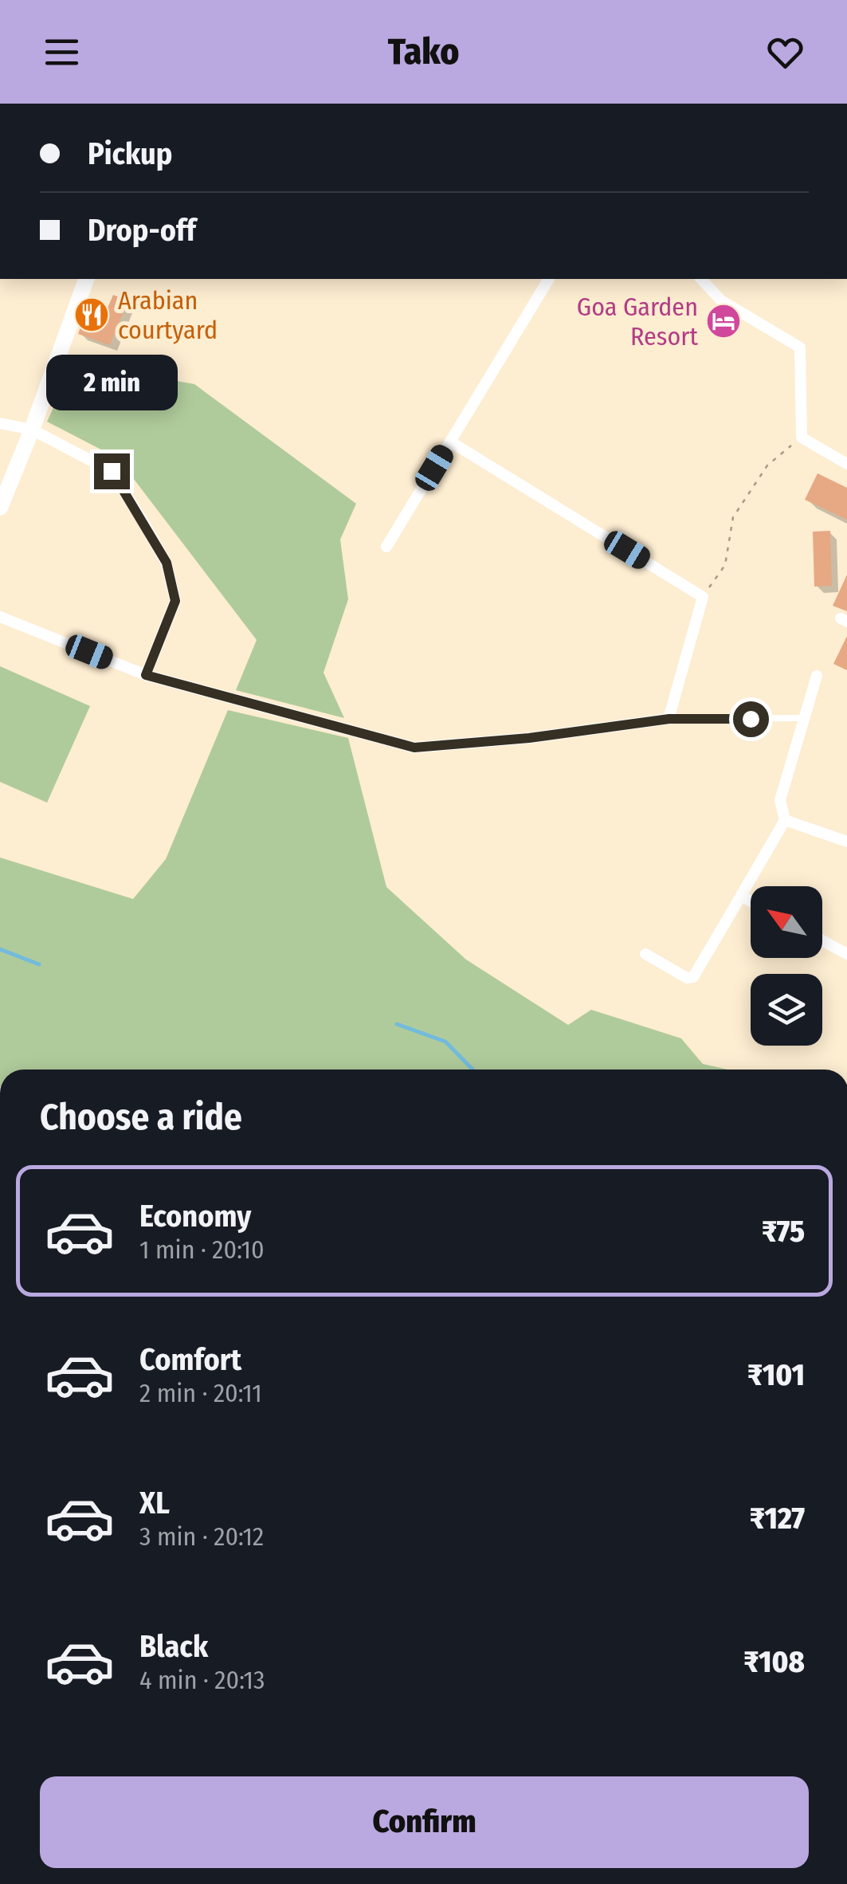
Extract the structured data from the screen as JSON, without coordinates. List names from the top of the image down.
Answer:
{
  "places": {
    "restaurant": ["Arabian courtyard"],
    "hotel": ["Goa Garden Resort"]
  },
  "north": "top left",
  "page": {
    "header": "Tako",
    "banner": ["Pickup", "Drop-off"],
    "bubble": "2 min",
    "heading": "Choose a ride",
    "list": [
      {
        "name": "Economy",
        "note": "1 min · 20:10",
        "value": "₹75"
      },
      {
        "name": "Comfort",
        "note": "2 min · 20:11",
        "value": "₹101"
      },
      {
        "name": "XL",
        "note": "3 min · 20:12",
        "value": "₹127"
      },
      {
        "name": "Black",
        "note": "4 min · 20:13",
        "value": "₹108"
      }
    ],
    "buttons": "Confirm"
  }
}
